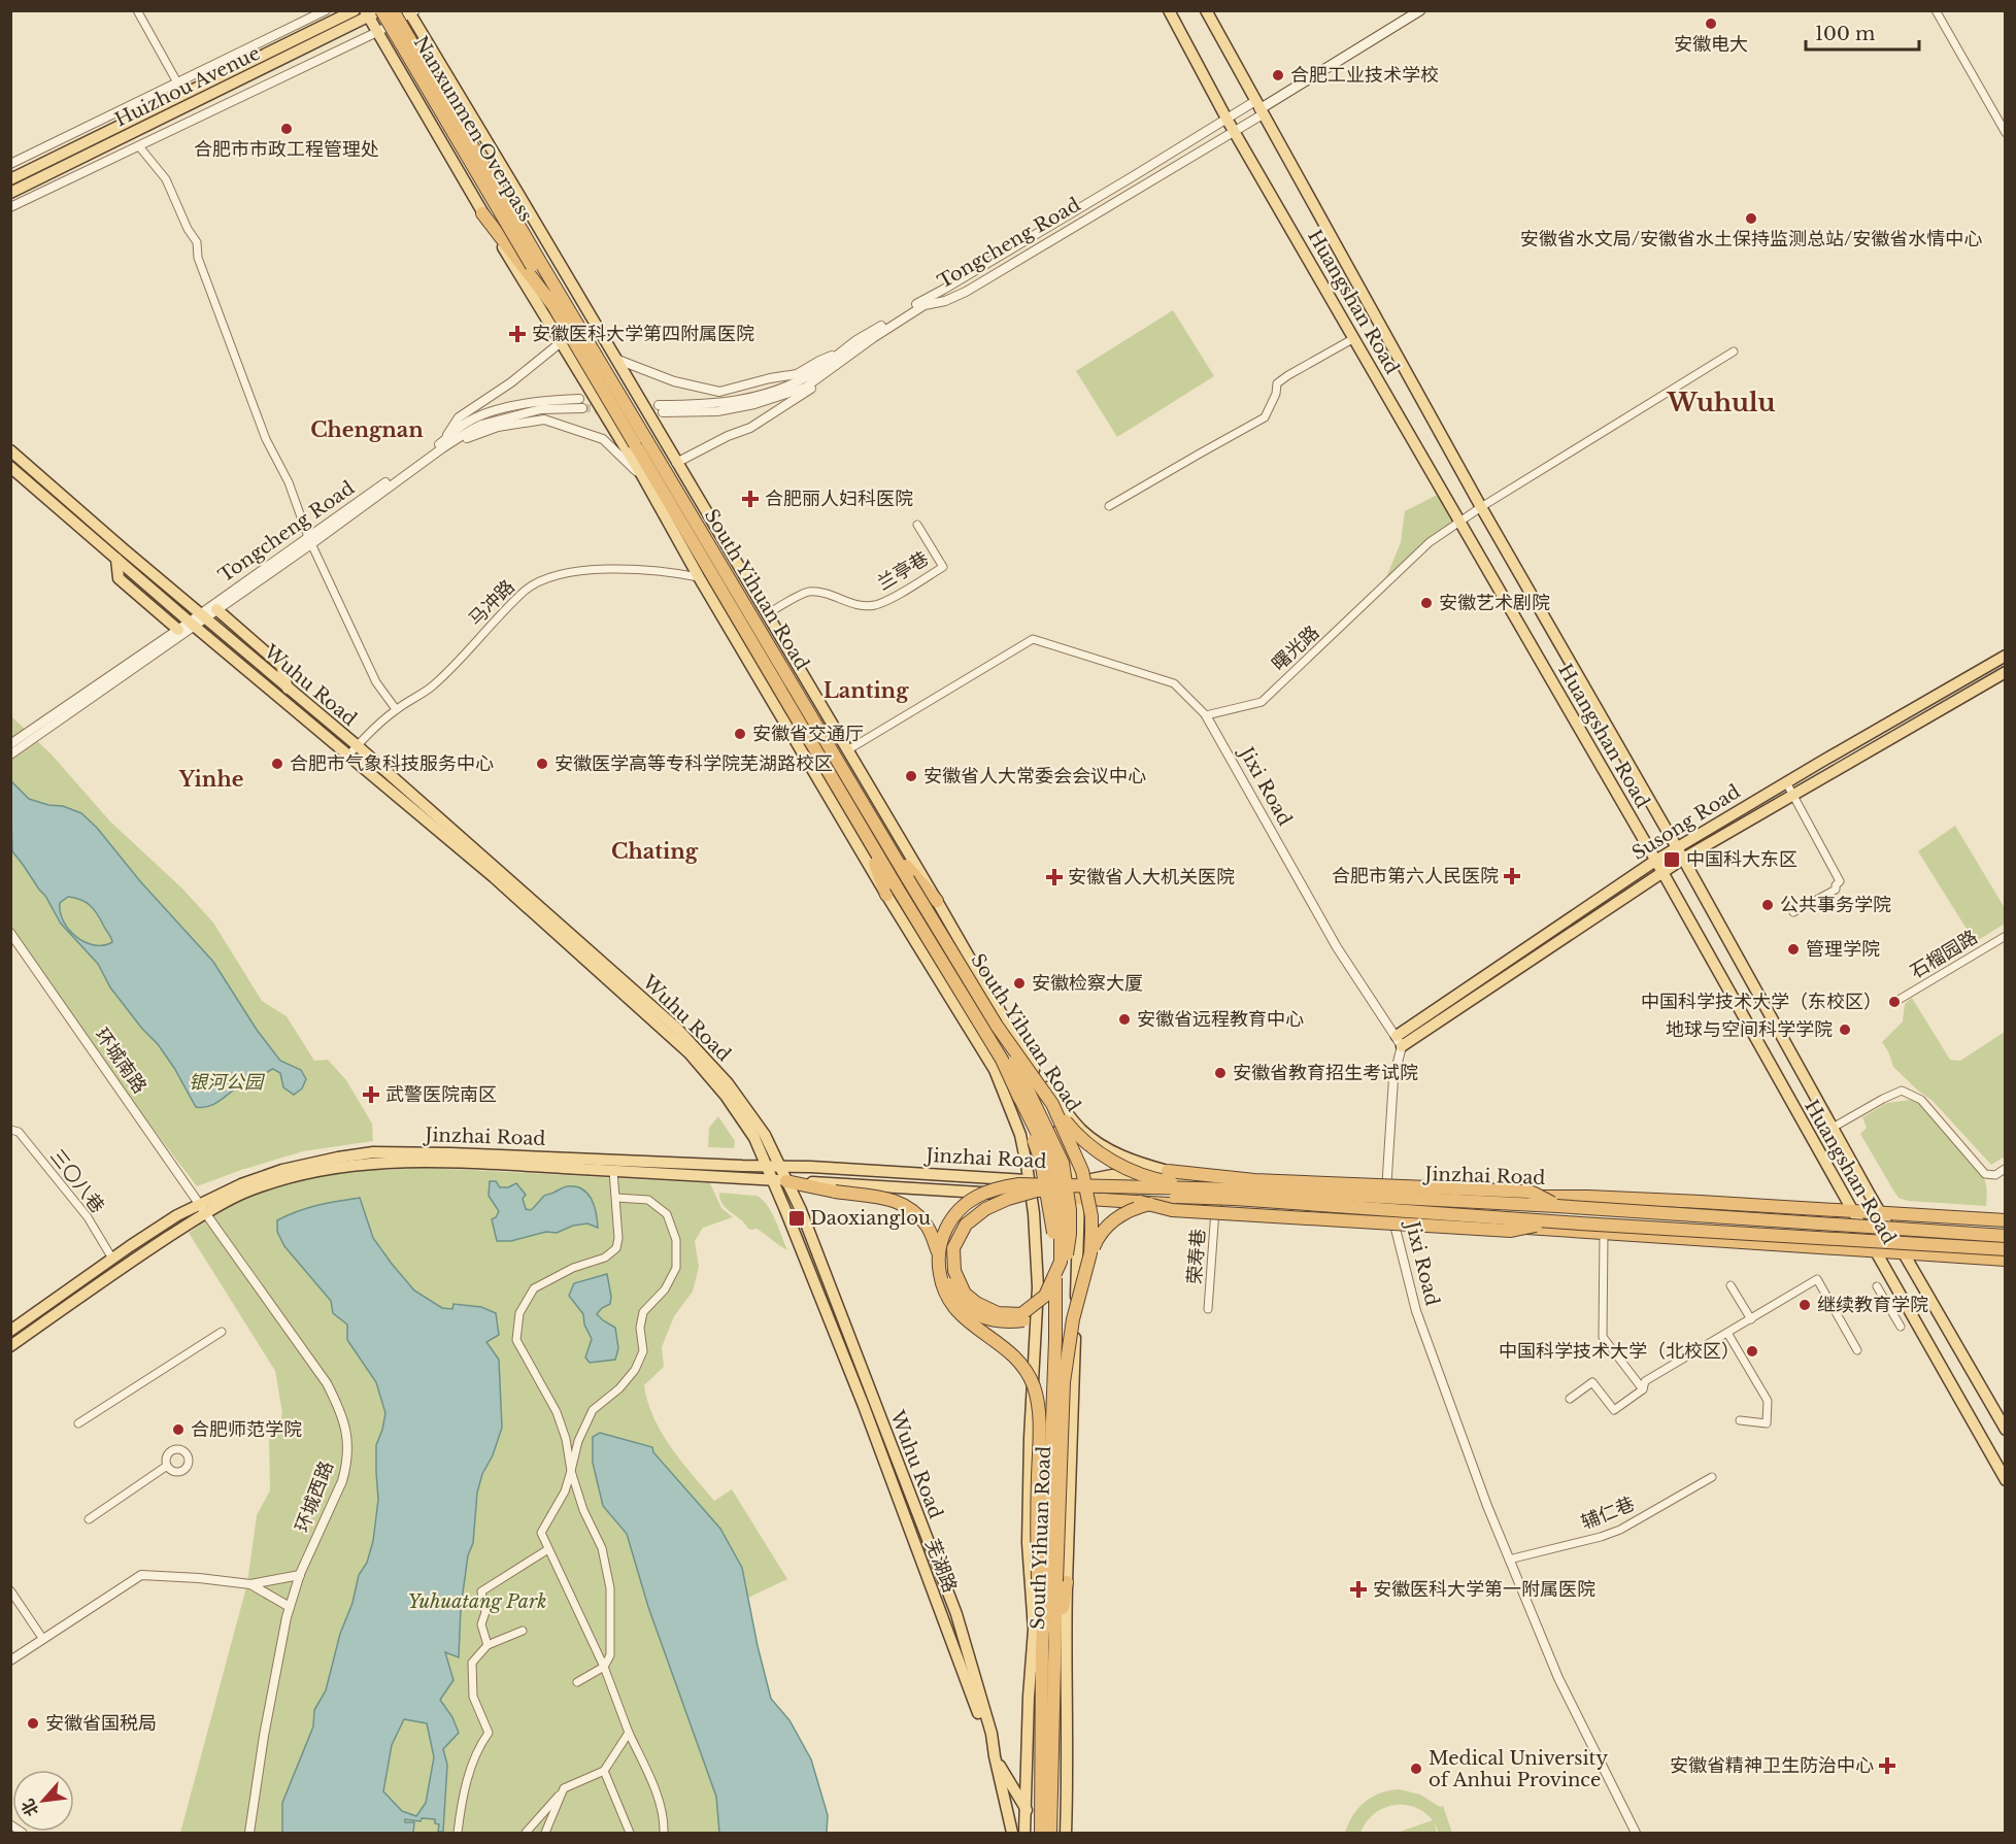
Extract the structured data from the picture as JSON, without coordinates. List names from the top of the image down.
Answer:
{
  "streets": {
    "highway": ["Nanxunmen Overpass", "South Yihuan Road", "Jinzhai Road"],
    "main road": [
      "Huizhou Avenue",
      "Huangshan Road",
      "Wuhu Road",
      "Susong Road",
      "芜湖路"
    ],
    "street": [
      "Tongcheng Road",
      "兰亭巷",
      "马冲路",
      "曙光路",
      "Jixi Road",
      "石榴园路",
      "环城南路",
      "三〇八巷",
      "荣寿巷",
      "环城西路",
      "辅仁巷"
    ]
  },
  "crossings": [
    ["Huizhou Avenue", "Nanxunmen Overpass"],
    ["Tongcheng Road", "Huangshan Road"],
    ["Tongcheng Road", "Wuhu Road"],
    ["Huangshan Road", "曙光路"],
    ["Huangshan Road", "Susong Road"],
    ["Huangshan Road", "Jinzhai Road"],
    ["South Yihuan Road", "Jinzhai Road"],
    ["马冲路", "Wuhu Road"],
    ["曙光路", "Jixi Road"],
    ["Wuhu Road", "Jinzhai Road"],
    ["Wuhu Road", "芜湖路"],
    ["Jixi Road", "Susong Road"],
    ["Jixi Road", "Jinzhai Road"],
    ["Jixi Road", "辅仁巷"],
    ["环城南路", "Jinzhai Road"],
    ["环城南路", "环城西路"],
    ["Jinzhai Road", "三〇八巷"],
    ["Jinzhai Road", "环城西路"],
    ["Jinzhai Road", "芜湖路"]
  ],
  "districts": [
    "Wuhulu",
    "Chengnan",
    "Lanting",
    "Yinhe",
    "Chating"
  ],
  "parks": ["银河公园", "Yuhuatang Park"],
  "places": {
    "other": [
      "安徽电大",
      "合肥工业技术学校",
      "合肥市市政工程管理处",
      "安徽省水文局/安徽省水土保持监测总站/安徽省水情中心",
      "安徽艺术剧院",
      "安徽省交通厅",
      "合肥市气象科技服务中心",
      "安徽医学高等专科学院芜湖路校区",
      "安徽省人大常委会会议中心",
      "公共事务学院",
      "管理学院",
      "安徽检察大厦",
      "中国科学技术大学（东校区）",
      "安徽省远程教育中心",
      "地球与空间科学学院",
      "安徽省教育招生考试院",
      "继续教育学院",
      "中国科学技术大学（北校区）",
      "合肥师范学院",
      "安徽省国税局",
      "Medical University of Anhui Province"
    ],
    "health": [
      "安徽医科大学第四附属医院",
      "合肥丽人妇科医院",
      "合肥市第六人民医院",
      "安徽省人大机关医院",
      "武警医院南区",
      "安徽医科大学第一附属医院",
      "安徽省精神卫生防治中心"
    ],
    "transit": ["中国科大东区", "Daoxianglou"]
  },
  "scale_bar": "100 m",
  "north": "bottom left"
}
